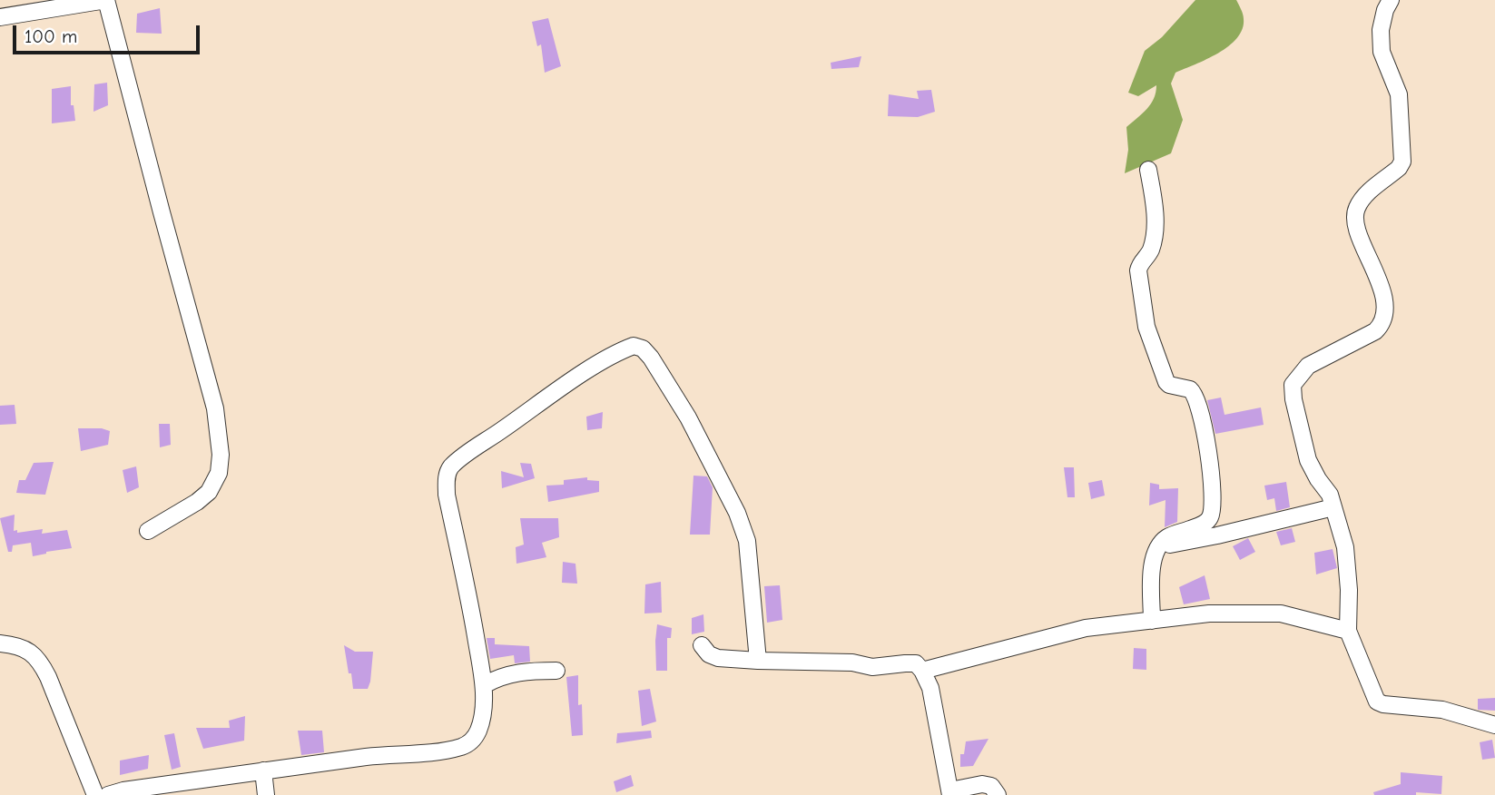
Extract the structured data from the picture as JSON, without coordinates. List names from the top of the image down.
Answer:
{
  "scale_bar": "100 m"
}
